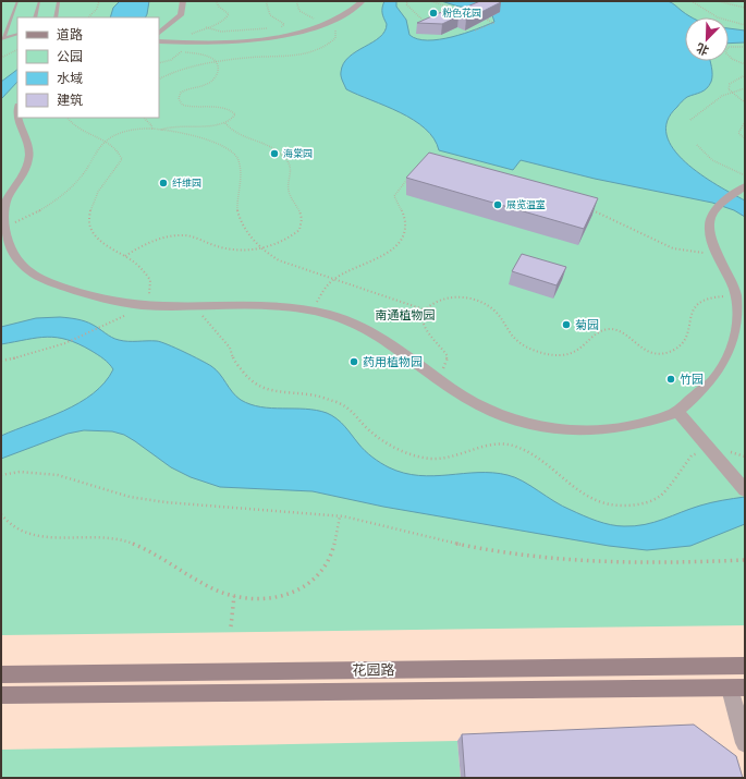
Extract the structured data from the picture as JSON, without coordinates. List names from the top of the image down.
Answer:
{
  "streets": {
    "main road": ["花园路"]
  },
  "parks": ["南通植物园"],
  "places": [
    "粉色花园",
    "海棠园",
    "纤维园",
    "展览温室",
    "菊园",
    "药用植物园",
    "竹园"
  ],
  "legend": [
    "道路",
    "公园",
    "水域",
    "建筑"
  ],
  "north": "bottom left"
}
